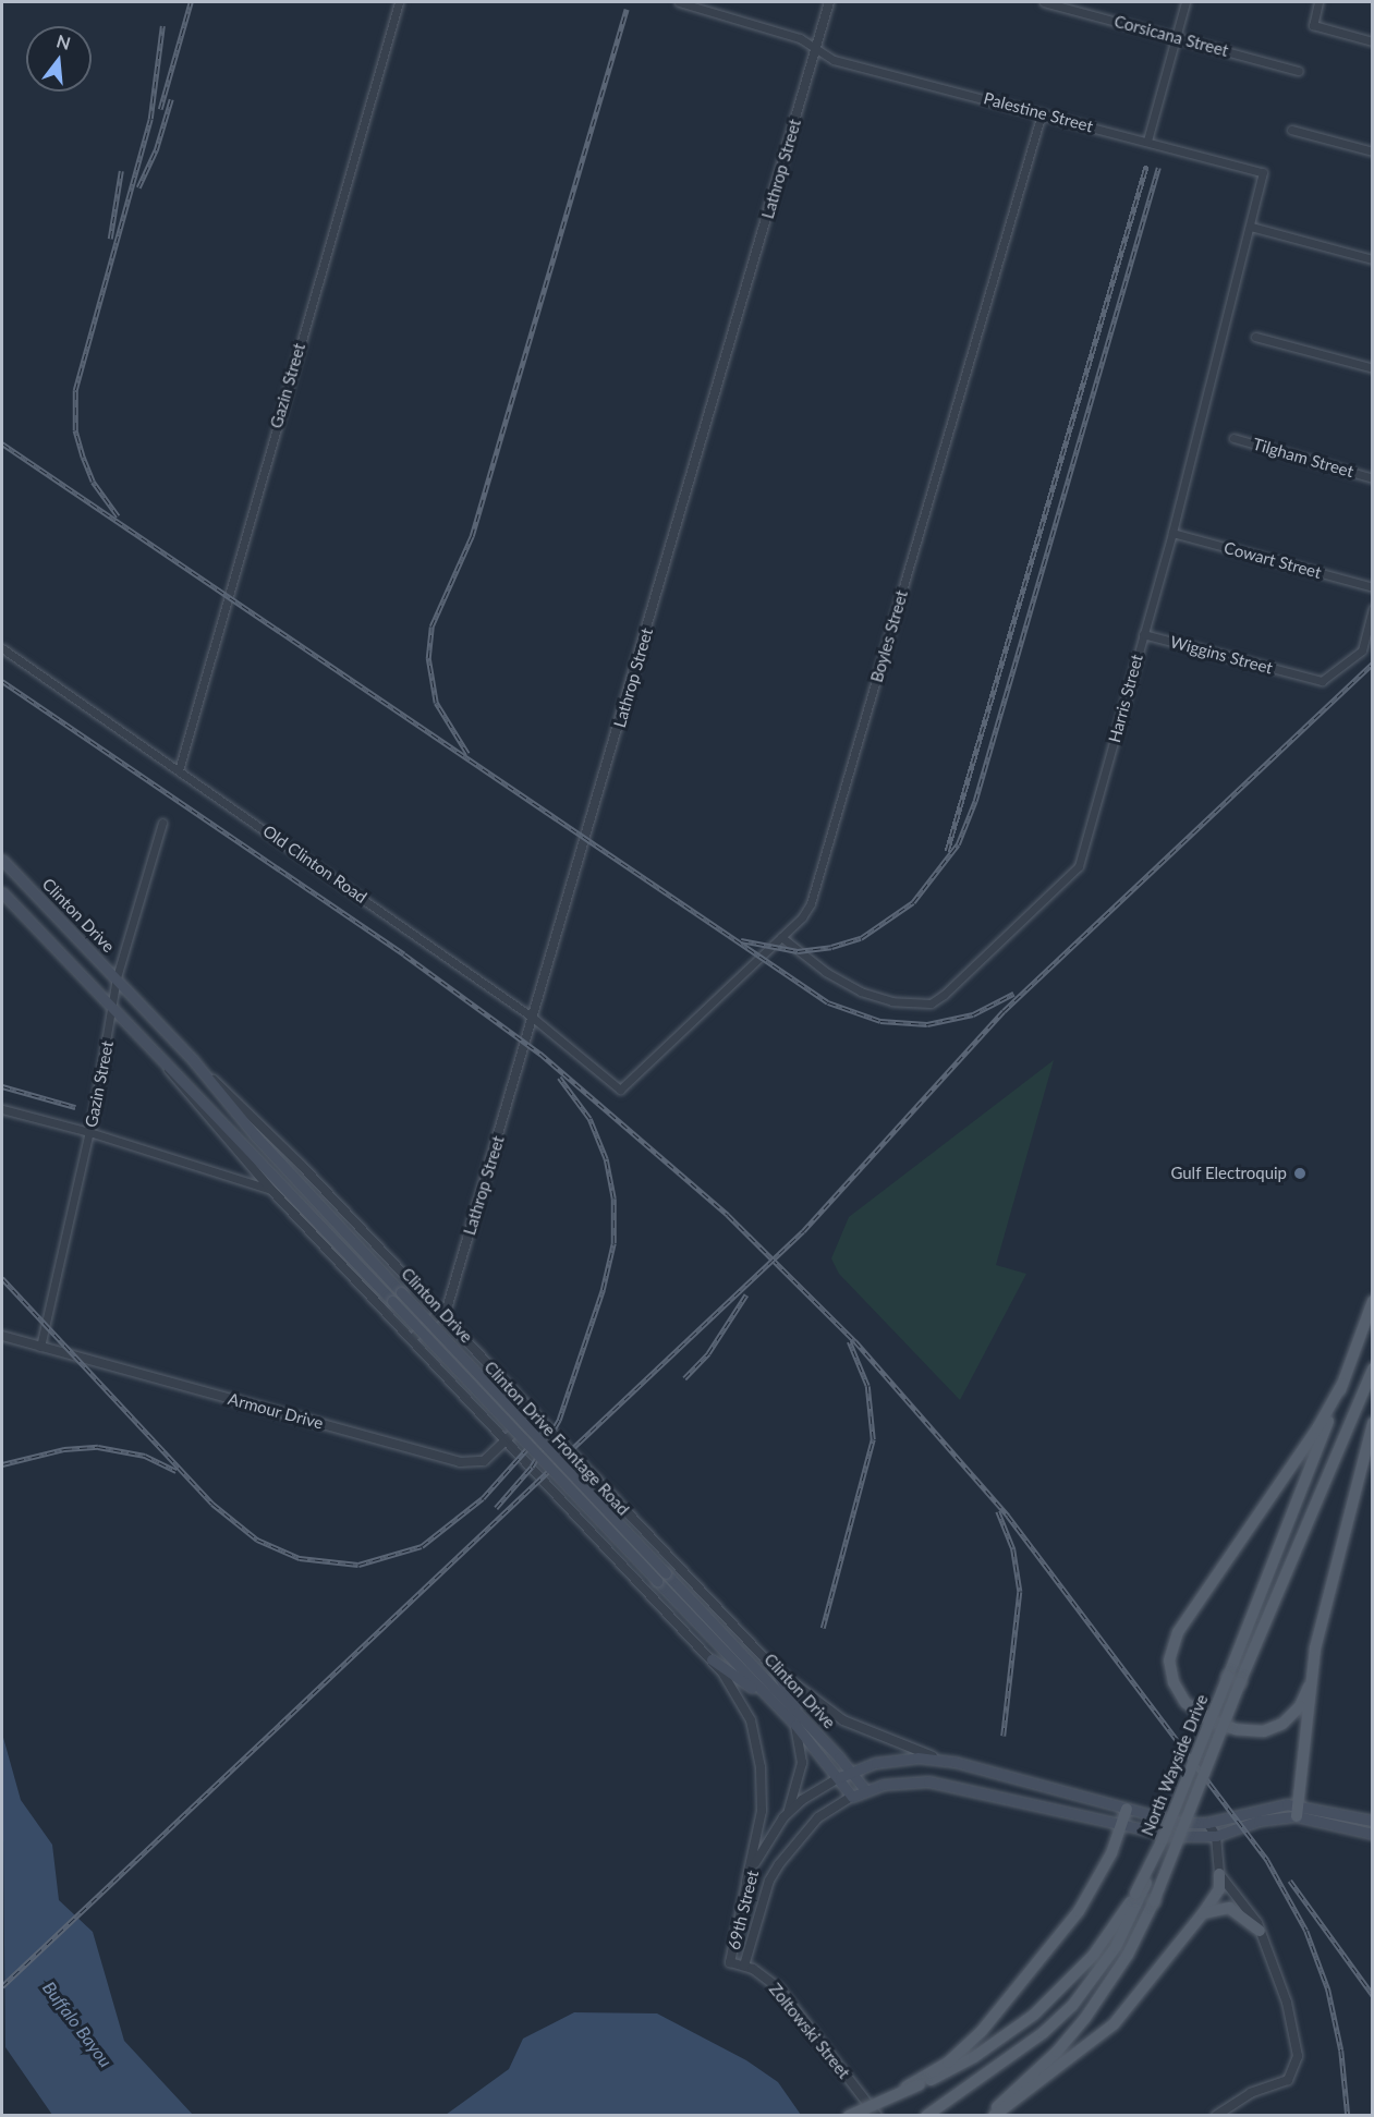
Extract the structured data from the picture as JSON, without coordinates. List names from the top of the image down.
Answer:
{
  "streets": {
    "main road": ["Clinton Drive", "North Wayside Drive"],
    "street": [
      "Corsicana Street",
      "Palestine Street",
      "Lathrop Street",
      "Gazin Street",
      "Tilgham Street",
      "Cowart Street",
      "Boyles Street",
      "Wiggins Street",
      "Harris Street",
      "Old Clinton Road",
      "Armour Drive",
      "Clinton Drive Frontage Road",
      "69th Street",
      "Zoltowski Street"
    ]
  },
  "crossings": [
    ["Palestine Street", "Lathrop Street"],
    ["Palestine Street", "Boyles Street"],
    ["Palestine Street", "Harris Street"],
    ["Lathrop Street", "Old Clinton Road"],
    ["Lathrop Street", "Clinton Drive Frontage Road"],
    ["Gazin Street", "Old Clinton Road"],
    ["Gazin Street", "Clinton Drive"],
    ["Gazin Street", "Armour Drive"],
    ["Cowart Street", "Harris Street"],
    ["Boyles Street", "Harris Street"],
    ["Boyles Street", "Old Clinton Road"],
    ["Wiggins Street", "Harris Street"],
    ["Clinton Drive", "Clinton Drive Frontage Road"],
    ["Clinton Drive", "69th Street"],
    ["Armour Drive", "Clinton Drive Frontage Road"],
    ["69th Street", "Zoltowski Street"]
  ],
  "water": ["Buffalo Bayou"],
  "places": ["Gulf Electroquip"],
  "north": "top"
}
